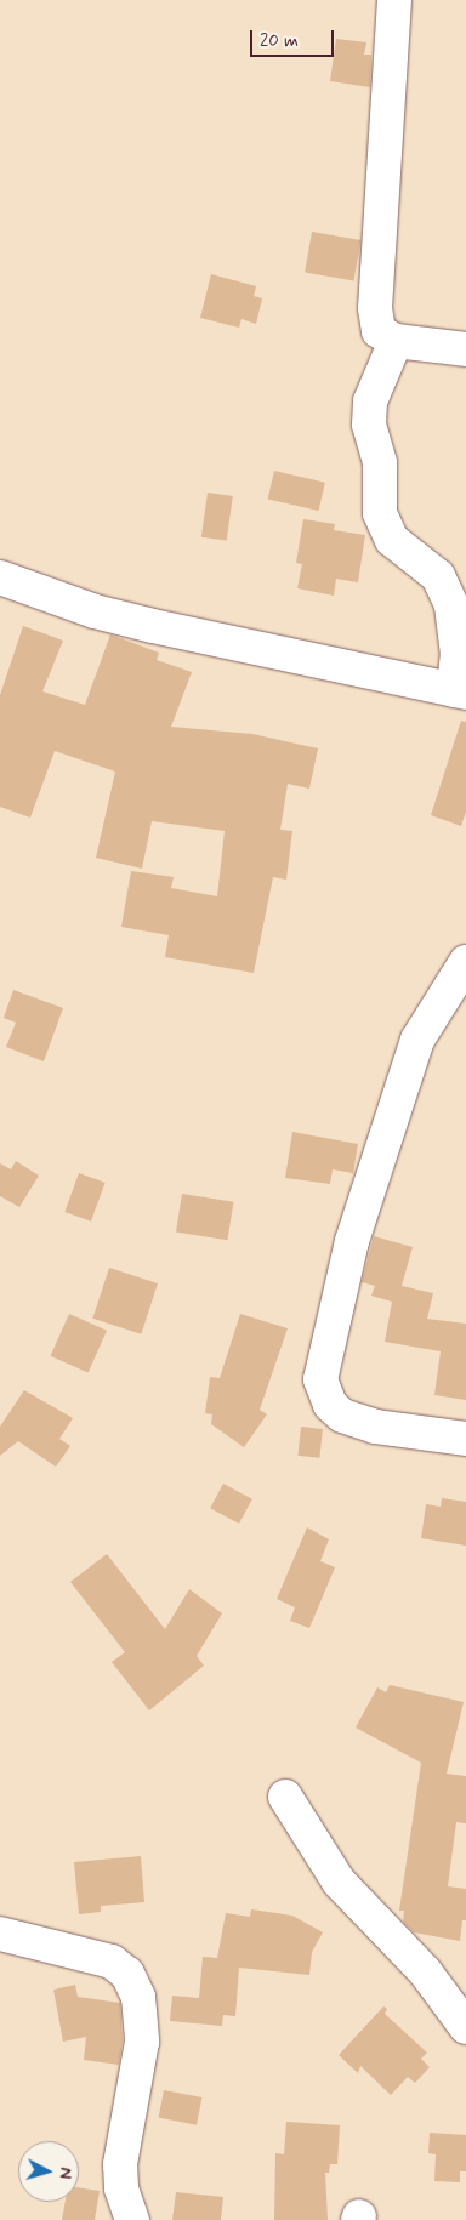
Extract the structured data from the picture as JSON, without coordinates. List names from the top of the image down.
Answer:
{
  "scale_bar": "20 m",
  "north": "right"
}
